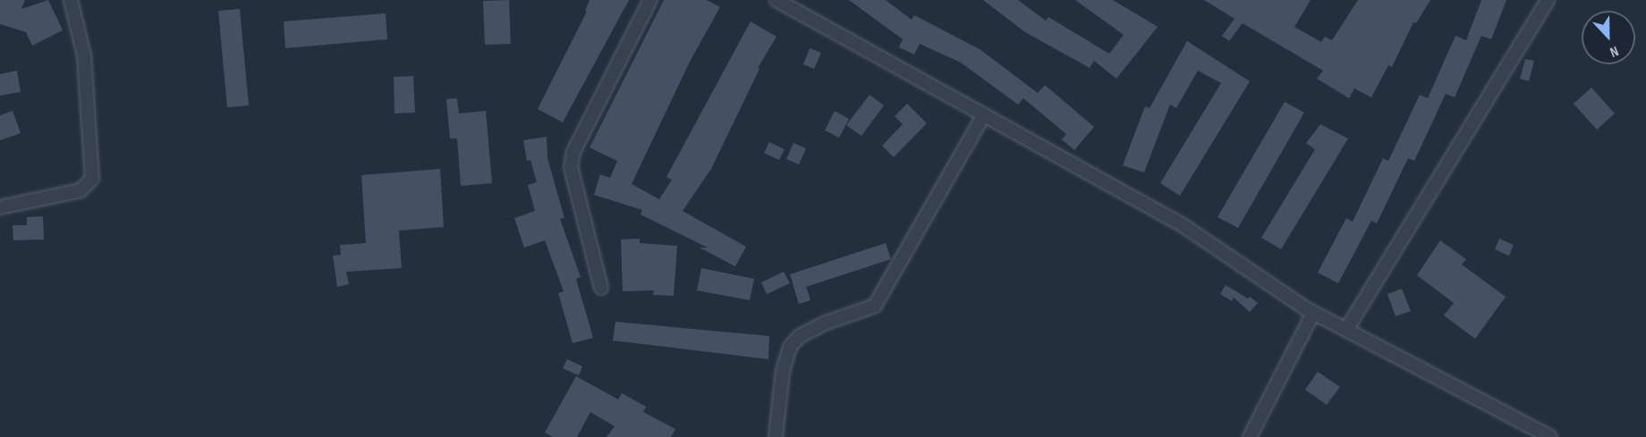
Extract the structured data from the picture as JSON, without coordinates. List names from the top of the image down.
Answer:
{
  "north": "bottom"
}
